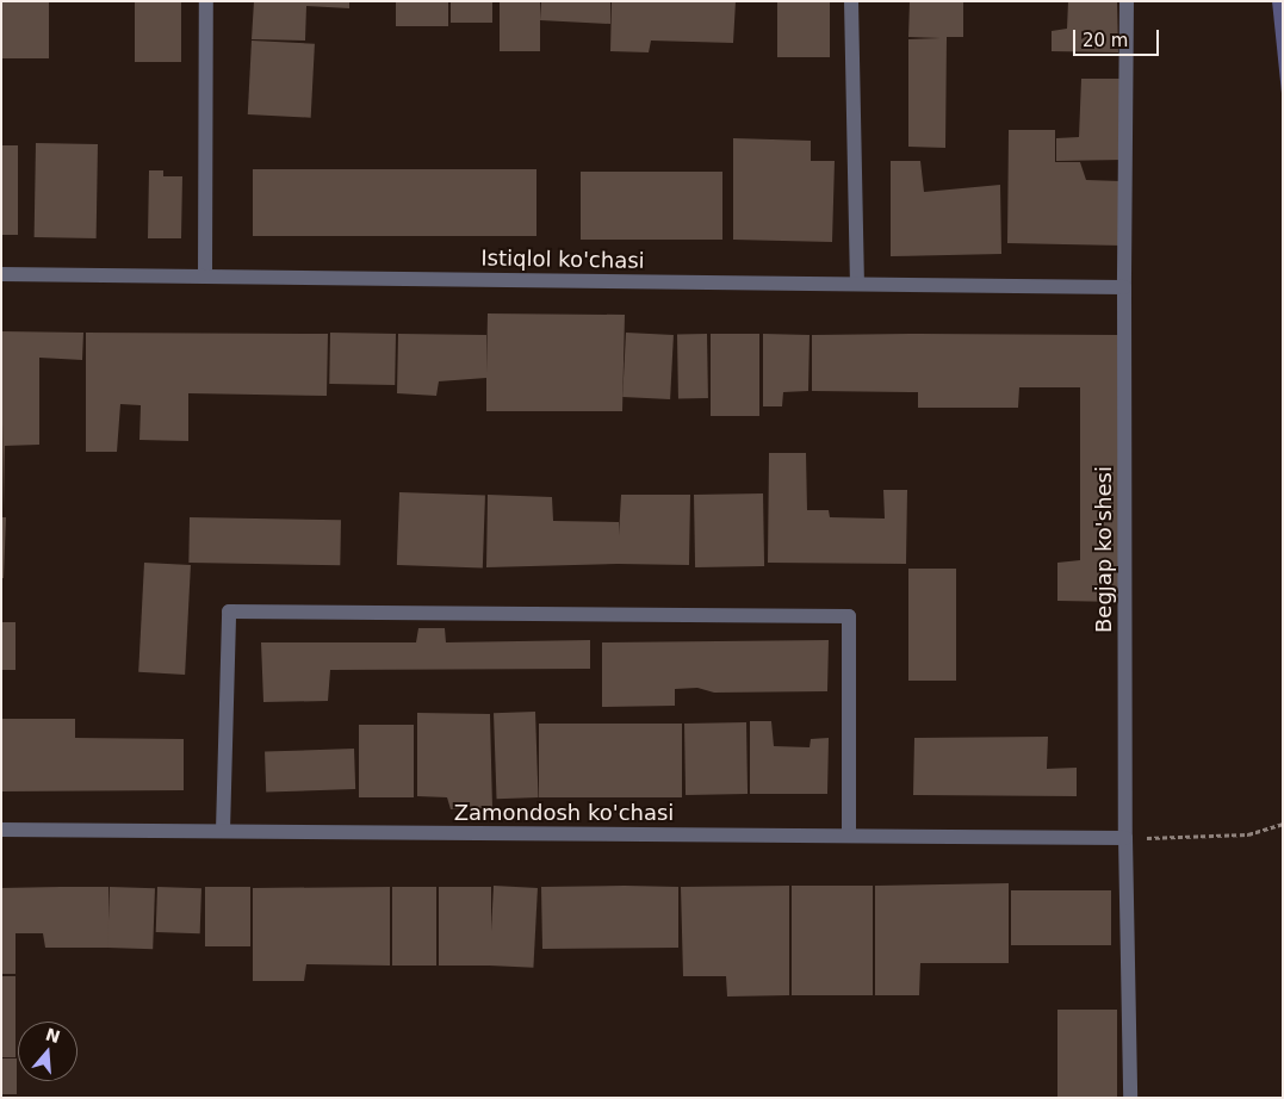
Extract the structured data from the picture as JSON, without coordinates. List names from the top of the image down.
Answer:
{
  "streets": {
    "street": ["Istiqlol ko'chasi", "Begjap ko'shesi", "Zamondosh ko'chasi"]
  },
  "crossings": [
    ["Istiqlol ko'chasi", "Begjap ko'shesi"],
    ["Begjap ko'shesi", "Zamondosh ko'chasi"]
  ],
  "scale_bar": "20 m",
  "north": "top"
}
